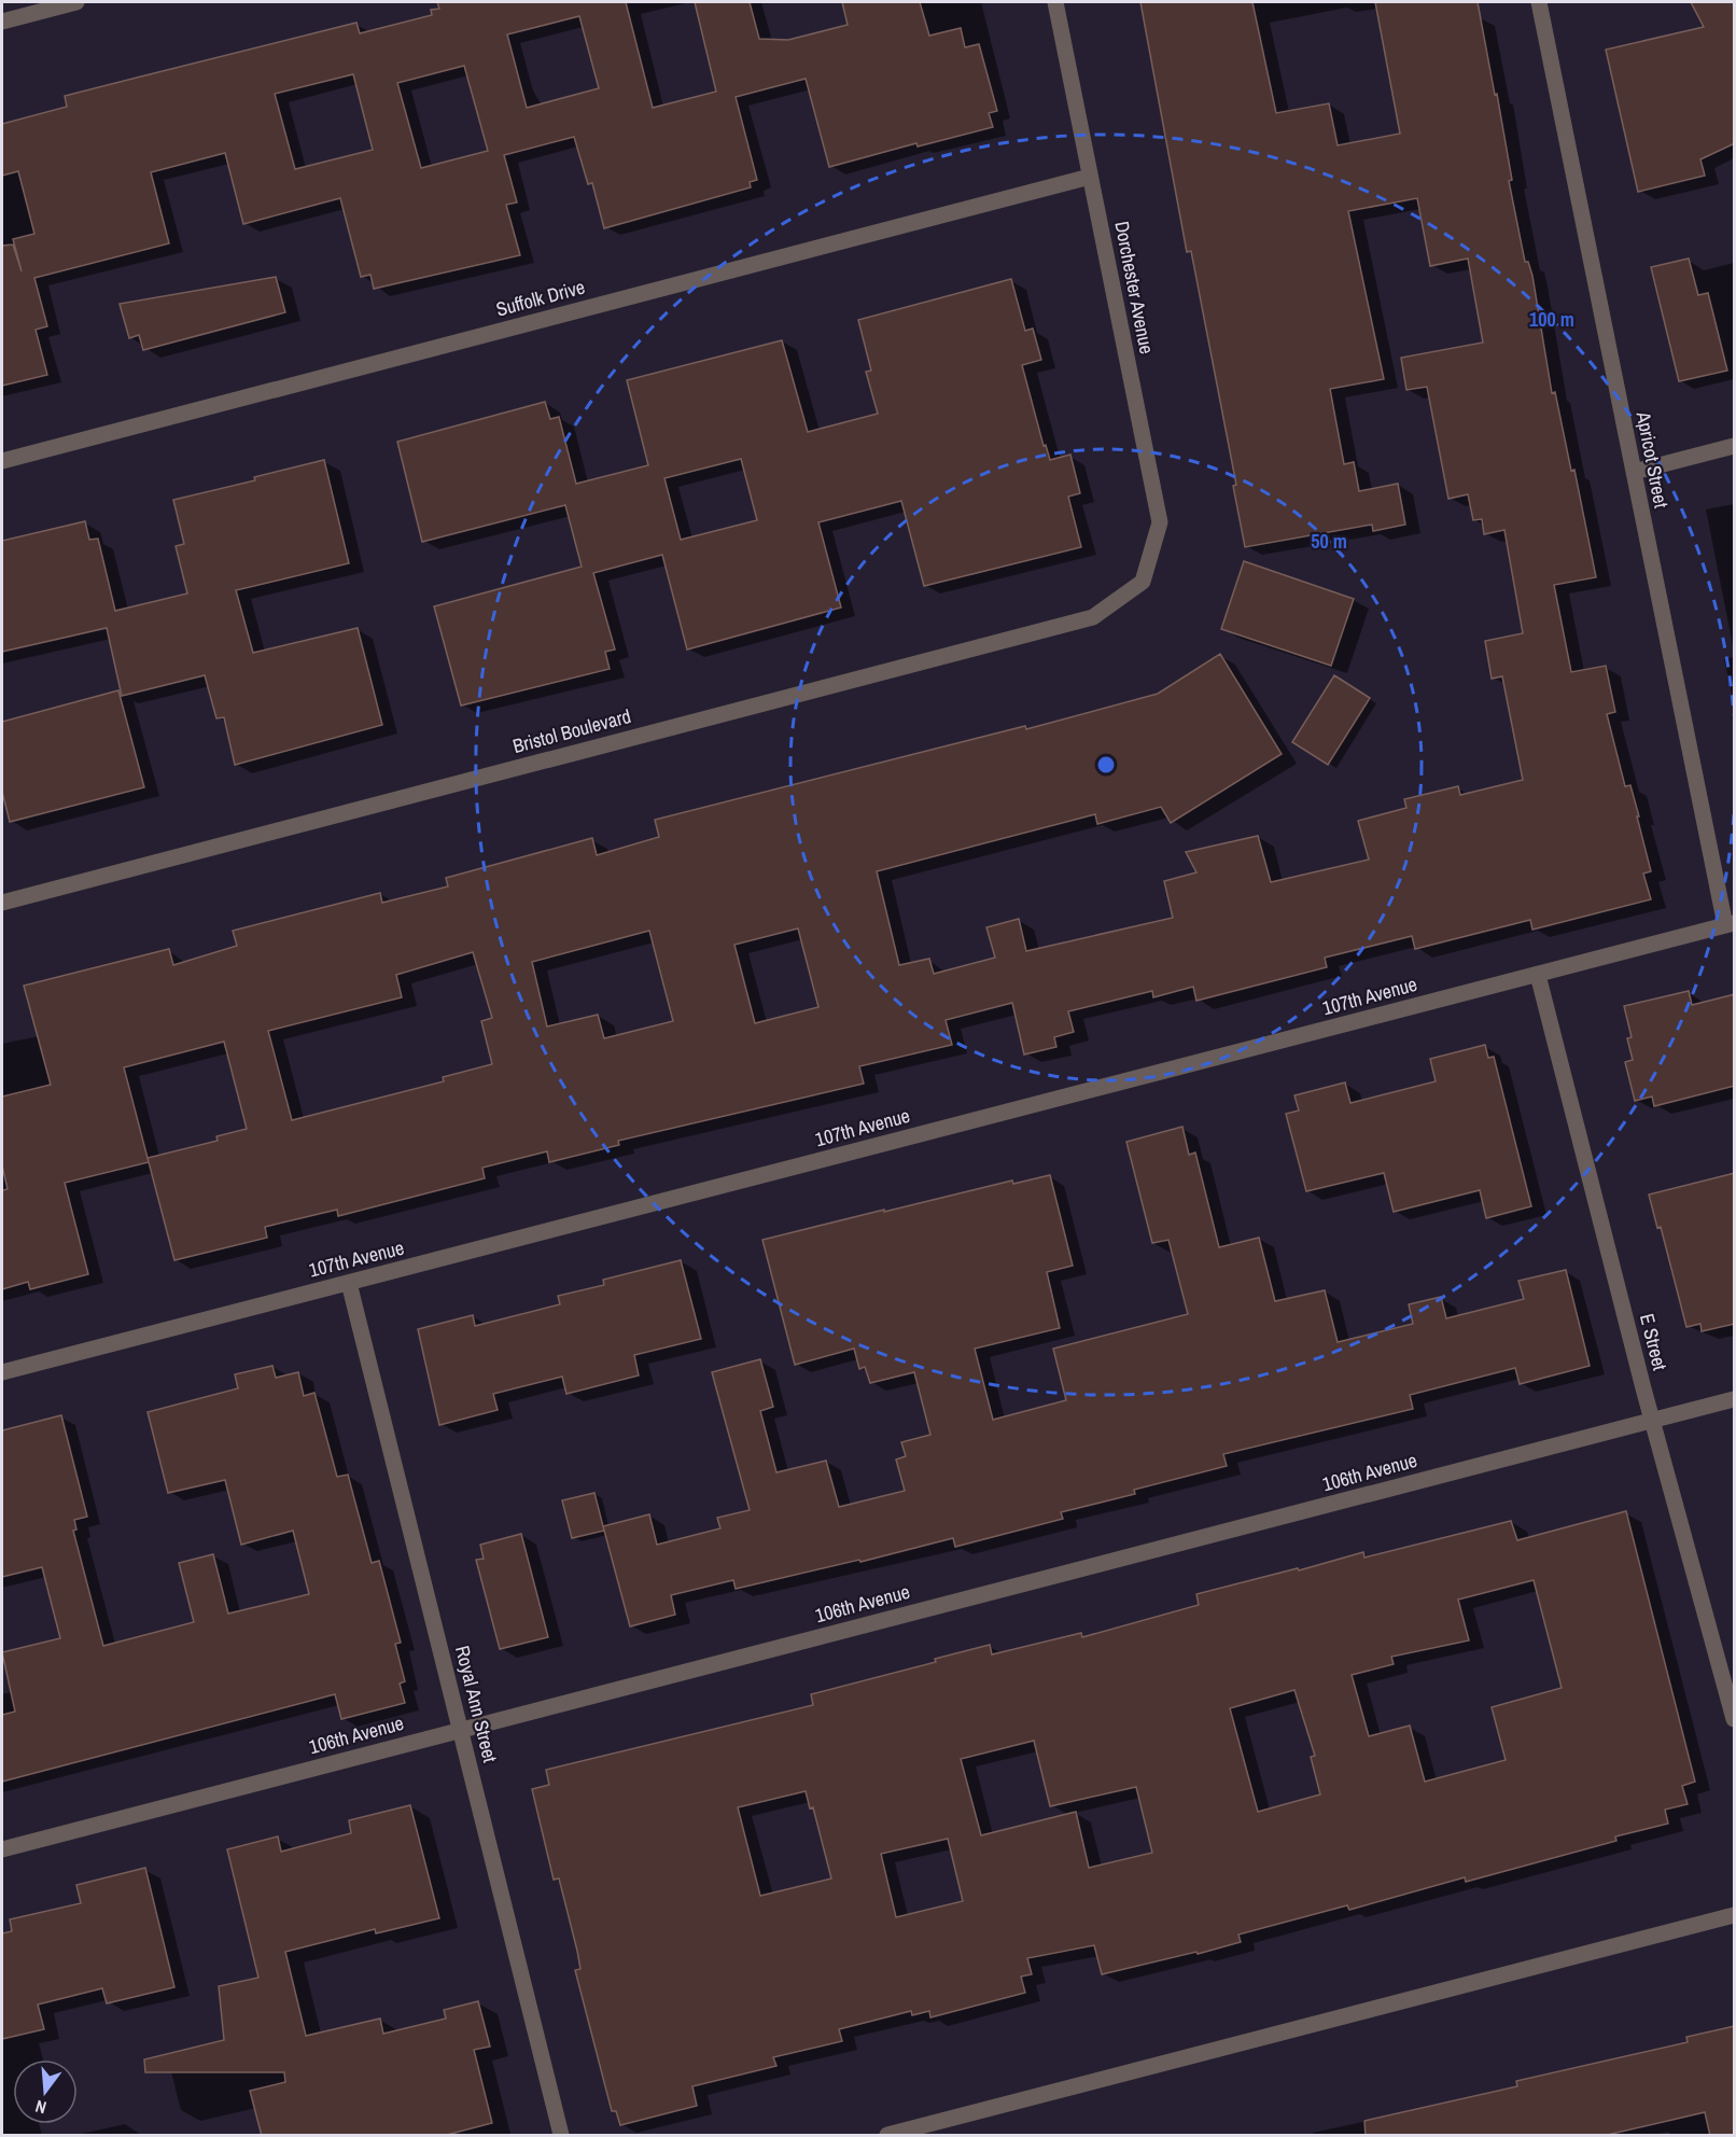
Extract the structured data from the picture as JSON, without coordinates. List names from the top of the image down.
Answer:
{
  "streets": {
    "street": [
      "Dorchester Avenue",
      "Suffolk Drive",
      "Apricot Street",
      "Bristol Boulevard",
      "107th Avenue",
      "E Street",
      "106th Avenue",
      "Royal Ann Street"
    ]
  },
  "crossings": [
    ["Dorchester Avenue", "Suffolk Drive"],
    ["Dorchester Avenue", "Bristol Boulevard"],
    ["Apricot Street", "107th Avenue"],
    ["107th Avenue", "E Street"],
    ["107th Avenue", "Royal Ann Street"],
    ["E Street", "106th Avenue"],
    ["106th Avenue", "Royal Ann Street"]
  ],
  "north": "bottom",
  "rings": ["100 m", "50 m"]
}
